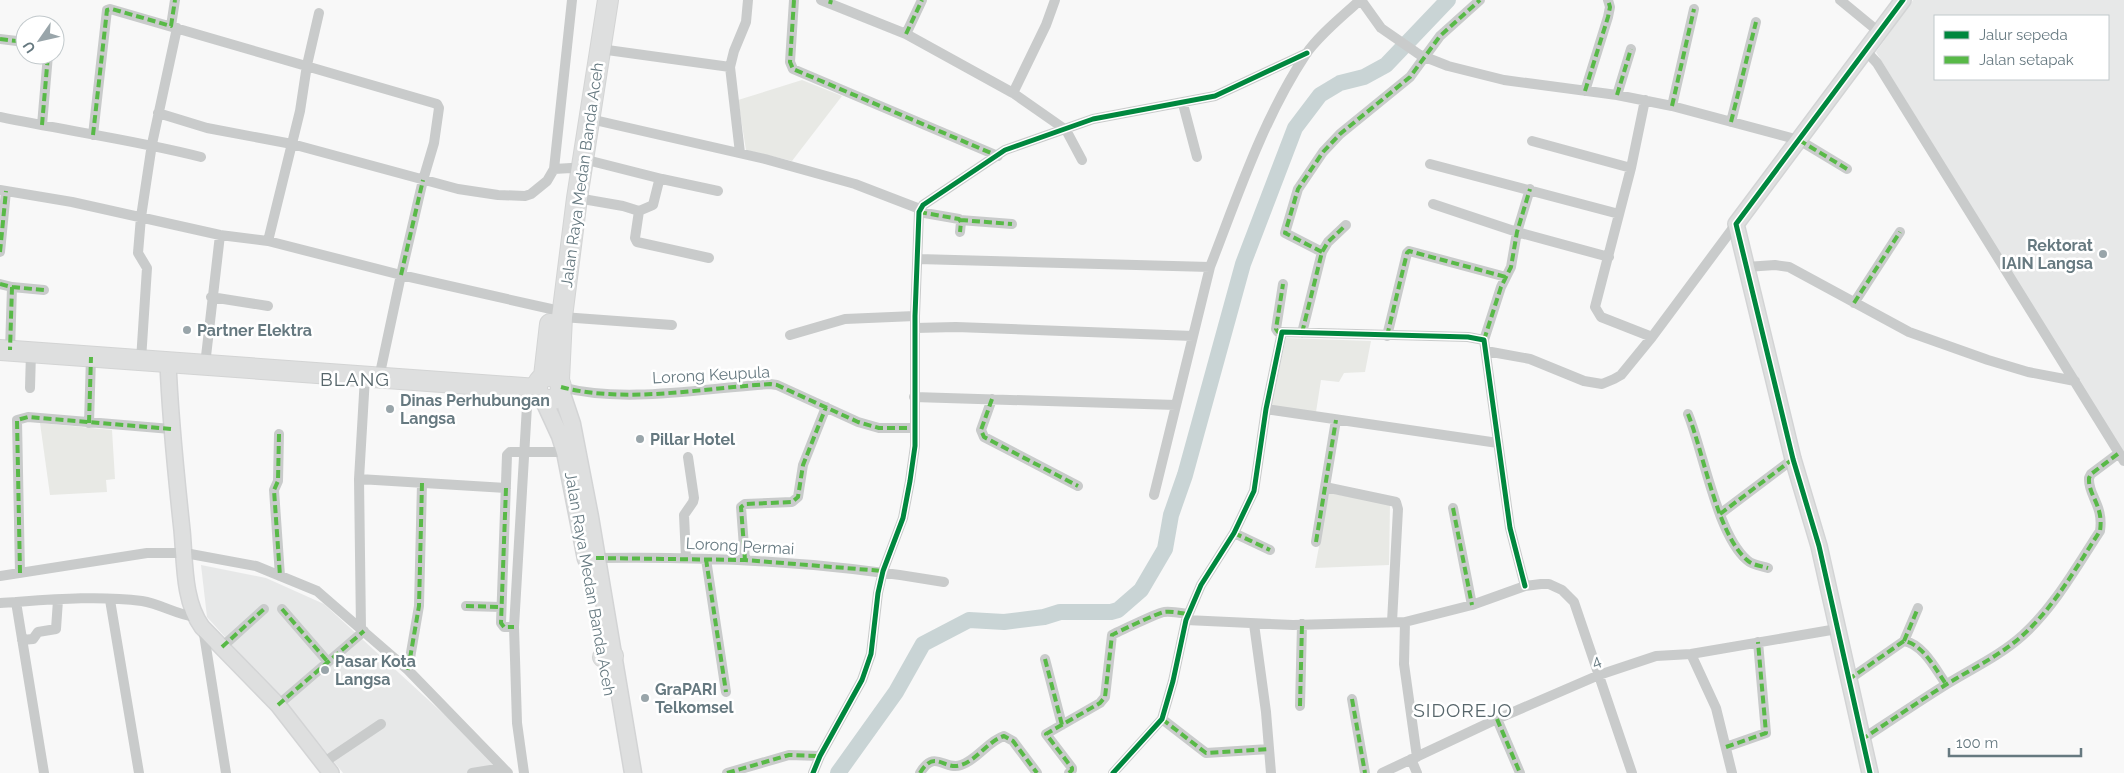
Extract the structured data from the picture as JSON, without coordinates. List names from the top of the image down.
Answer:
{
  "streets": {
    "highway": ["Jalan Raya Medan Banda Aceh"],
    "street": ["Lorong Keupula", "Lorong Permai", "4"]
  },
  "crossings": [
    ["Jalan Raya Medan Banda Aceh", "Lorong Keupula"]
  ],
  "districts": ["BLANG", "SIDOREJO"],
  "places": [
    "Rektorat IAIN Langsa",
    "Partner Elektra",
    "Dinas Perhubungan Langsa",
    "Pillar Hotel",
    "Pasar Kota Langsa",
    "GraPARI Telkomsel"
  ],
  "legend": ["Jalur sepeda", "Jalan setapak"],
  "scale_bar": "100 m",
  "north": "bottom left"
}
